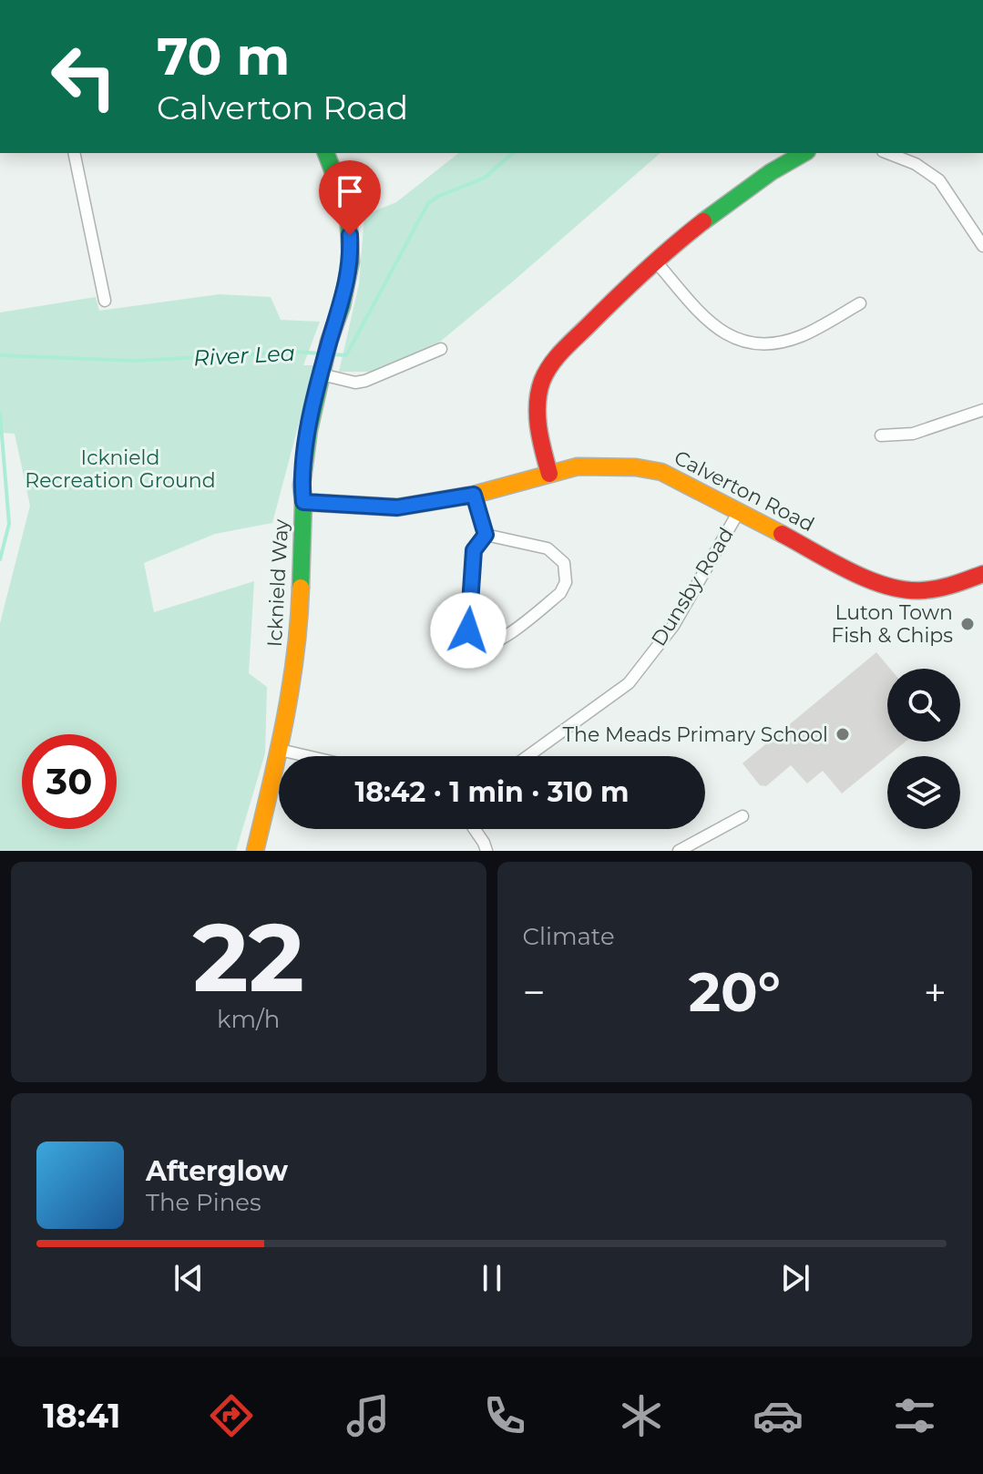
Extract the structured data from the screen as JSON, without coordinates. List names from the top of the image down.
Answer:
{
  "streets": {
    "street": ["Calverton Road", "Icknield Way", "Dunsby Road"]
  },
  "crossings": [
    ["Calverton Road", "Icknield Way"],
    ["Calverton Road", "Dunsby Road"]
  ],
  "water": ["River Lea"],
  "parks": ["Icknield Recreation Ground"],
  "places": ["Luton Town Fish & Chips", "The Meads Primary School"],
  "page": {
    "turn": ["70 m", "Calverton Road"],
    "limit": "30",
    "trip": "18:42 · 1 min · 310 m",
    "tile": [
      ["22", "km/h"],
      "Climate"
    ],
    "heat": ["−", "20°", "+"],
    "song": ["Afterglow", "The Pines"],
    "tabs": "18:41"
  }
}
